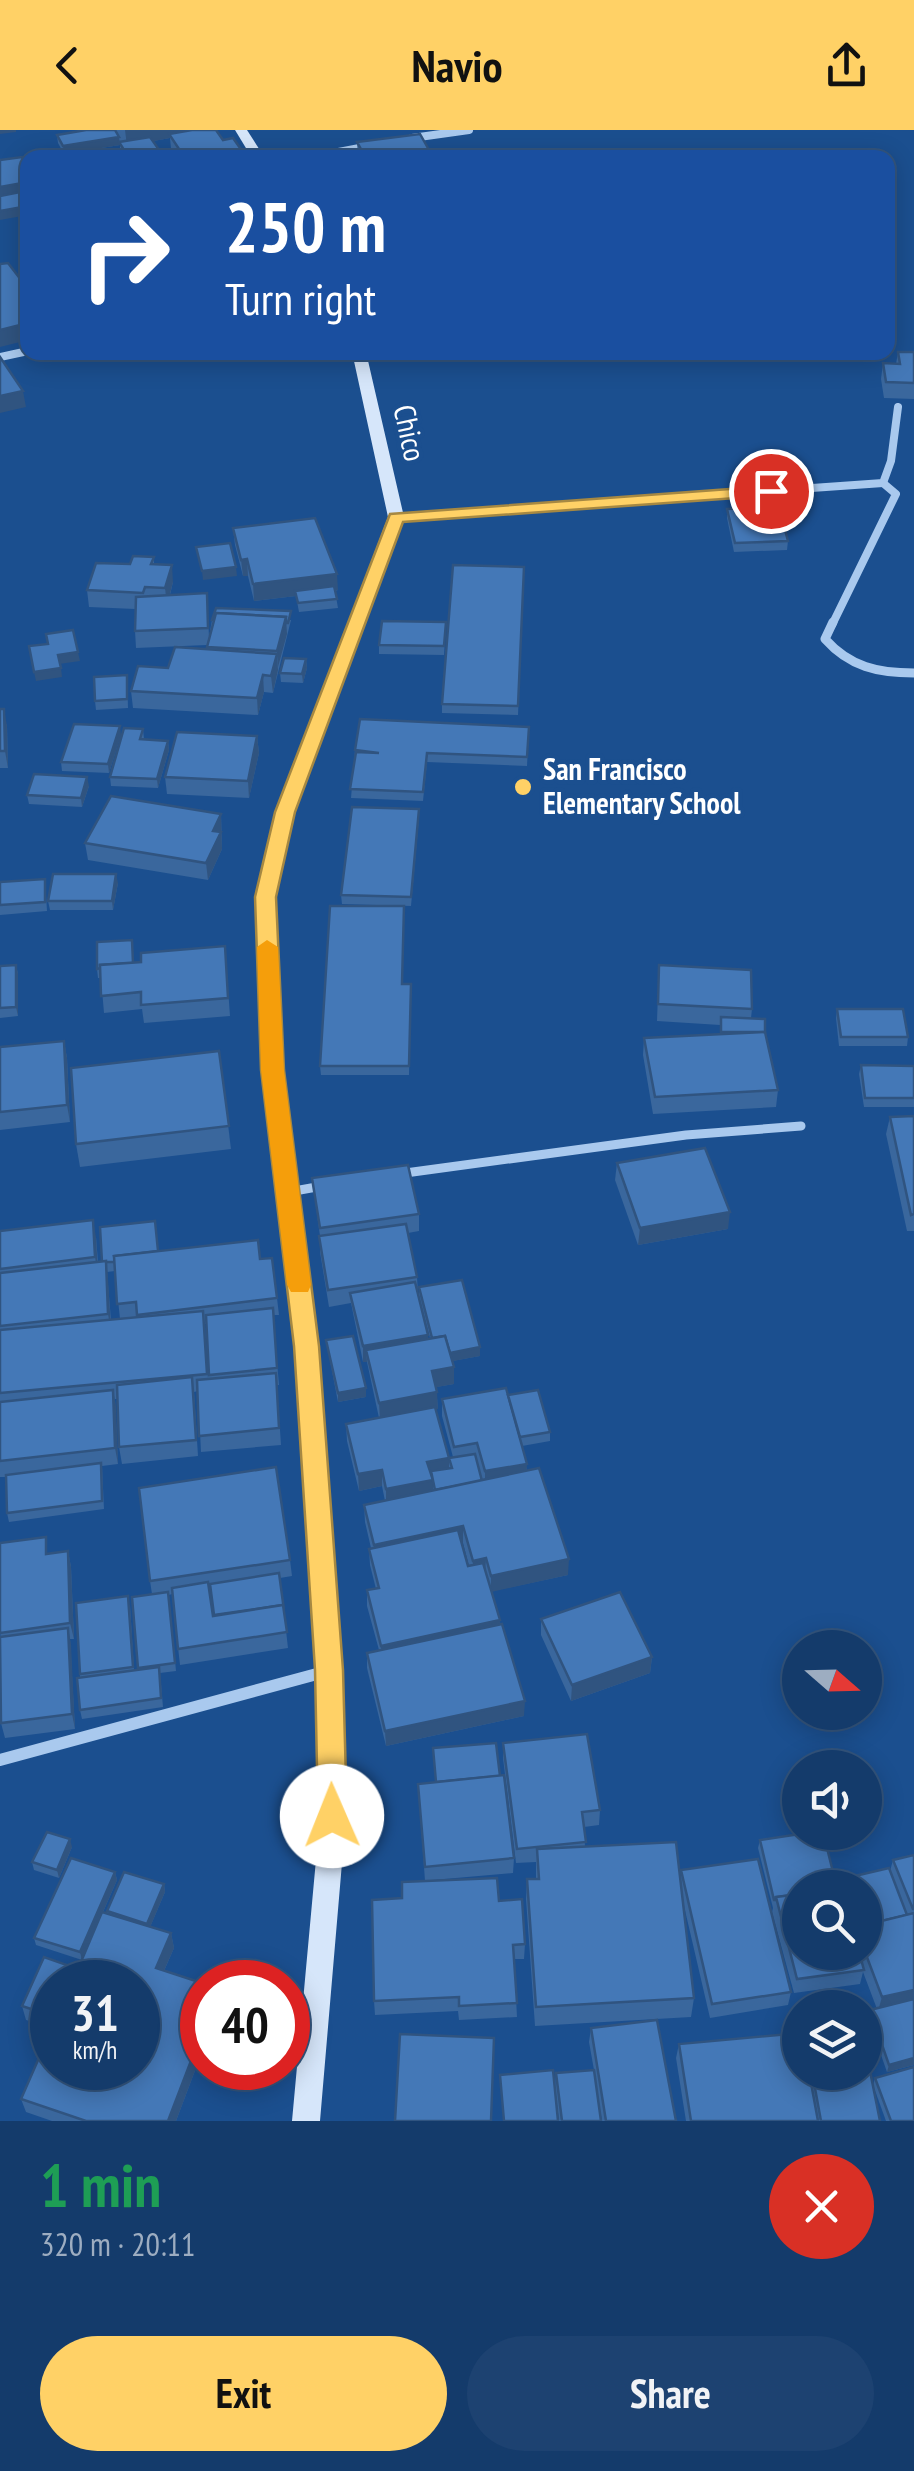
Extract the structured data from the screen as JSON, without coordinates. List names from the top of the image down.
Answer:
{
  "streets": {
    "street": ["Chico"]
  },
  "places": ["San Francisco Elementary School"],
  "north": "right",
  "page": {
    "header": "Navio",
    "turn": ["250 m", "Turn right"],
    "speed": "31 km/h",
    "limit": "40",
    "heading": ["1 min", "320 m · 20:11"],
    "buttons": ["Exit", "Share"]
  }
}
